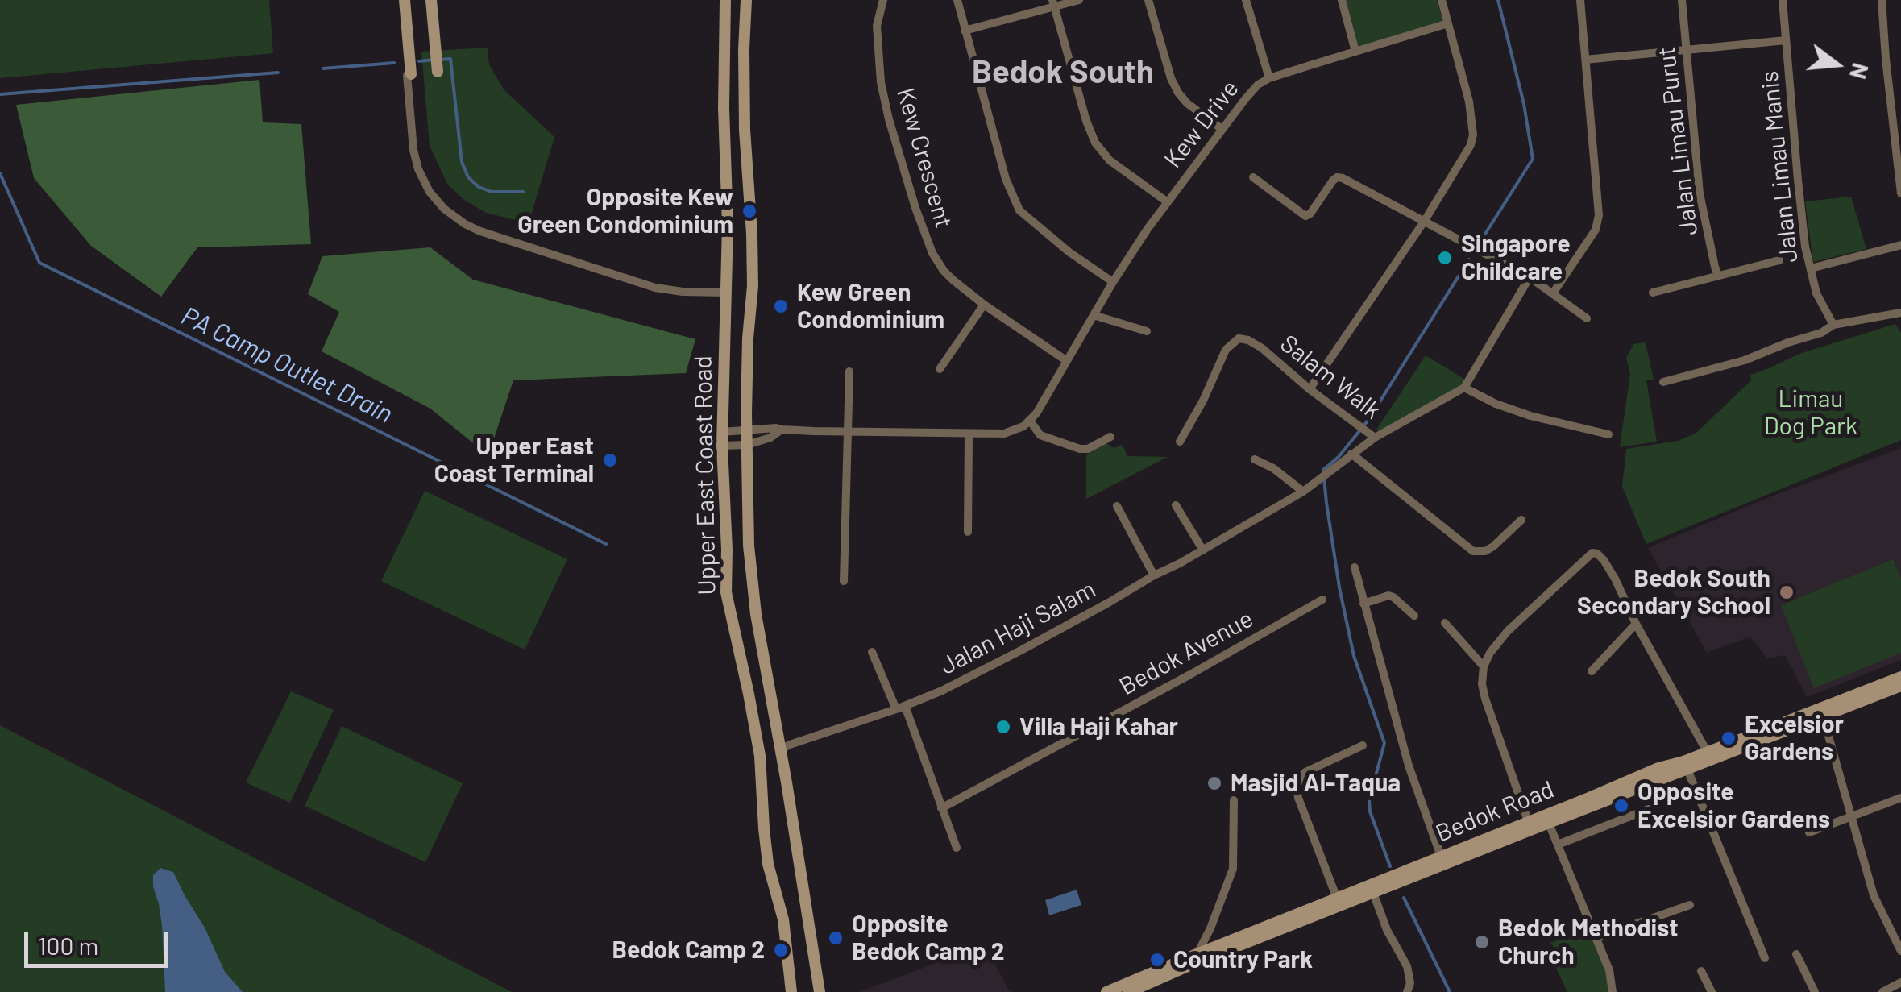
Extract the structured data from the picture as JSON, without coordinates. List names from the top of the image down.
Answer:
{
  "streets": {
    "main road": ["Upper East Coast Road", "Bedok Road"],
    "street": [
      "Kew Drive",
      "Jalan Limau Purut",
      "Kew Crescent",
      "Jalan Limau Manis",
      "Salam Walk",
      "Jalan Haji Salam",
      "Bedok Avenue"
    ]
  },
  "crossings": [
    ["Kew Drive", "Kew Crescent"],
    ["Salam Walk", "Jalan Haji Salam"],
    ["Upper East Coast Road", "Jalan Haji Salam"]
  ],
  "districts": ["Bedok South"],
  "water": ["PA Camp Outlet Drain"],
  "parks": ["Limau Dog Park"],
  "places": [
    "Opposite Kew Green Condominium",
    "Singapore Childcare",
    "Kew Green Condominium",
    "Upper East Coast Terminal",
    "Bedok South Secondary School",
    "Villa Haji Kahar",
    "Excelsior Gardens",
    "Masjid Al-Taqua",
    "Opposite Excelsior Gardens",
    "Opposite Bedok Camp 2",
    "Bedok Methodist Church",
    "Bedok Camp 2",
    "Country Park"
  ],
  "scale_bar": "100 m",
  "north": "right"
}
